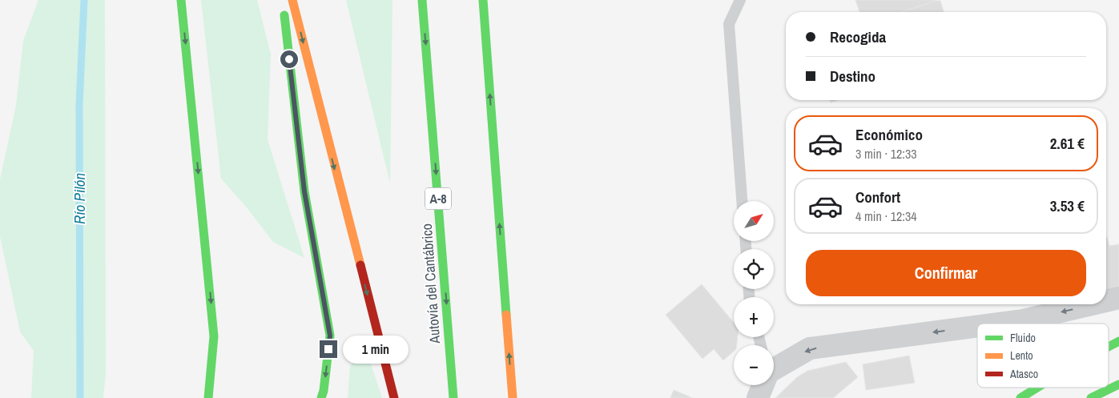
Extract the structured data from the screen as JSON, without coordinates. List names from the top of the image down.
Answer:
{
  "streets": {
    "main road": ["A-8", "Autovía del Cantábrico"]
  },
  "water": ["Río Pilón"],
  "legend": ["Fluido", "Lento", "Atasco"],
  "north": "top right",
  "page": {
    "banner": ["Recogida", "Destino"],
    "list": [
      {
        "name": "Económico",
        "note": "3 min · 12:33",
        "value": "2.61 €"
      },
      {
        "name": "Confort",
        "note": "4 min · 12:34",
        "value": "3.53 €"
      }
    ],
    "map_buttons": ["+", "−"],
    "buttons": "Confirmar",
    "bubble": "1 min"
  }
}
